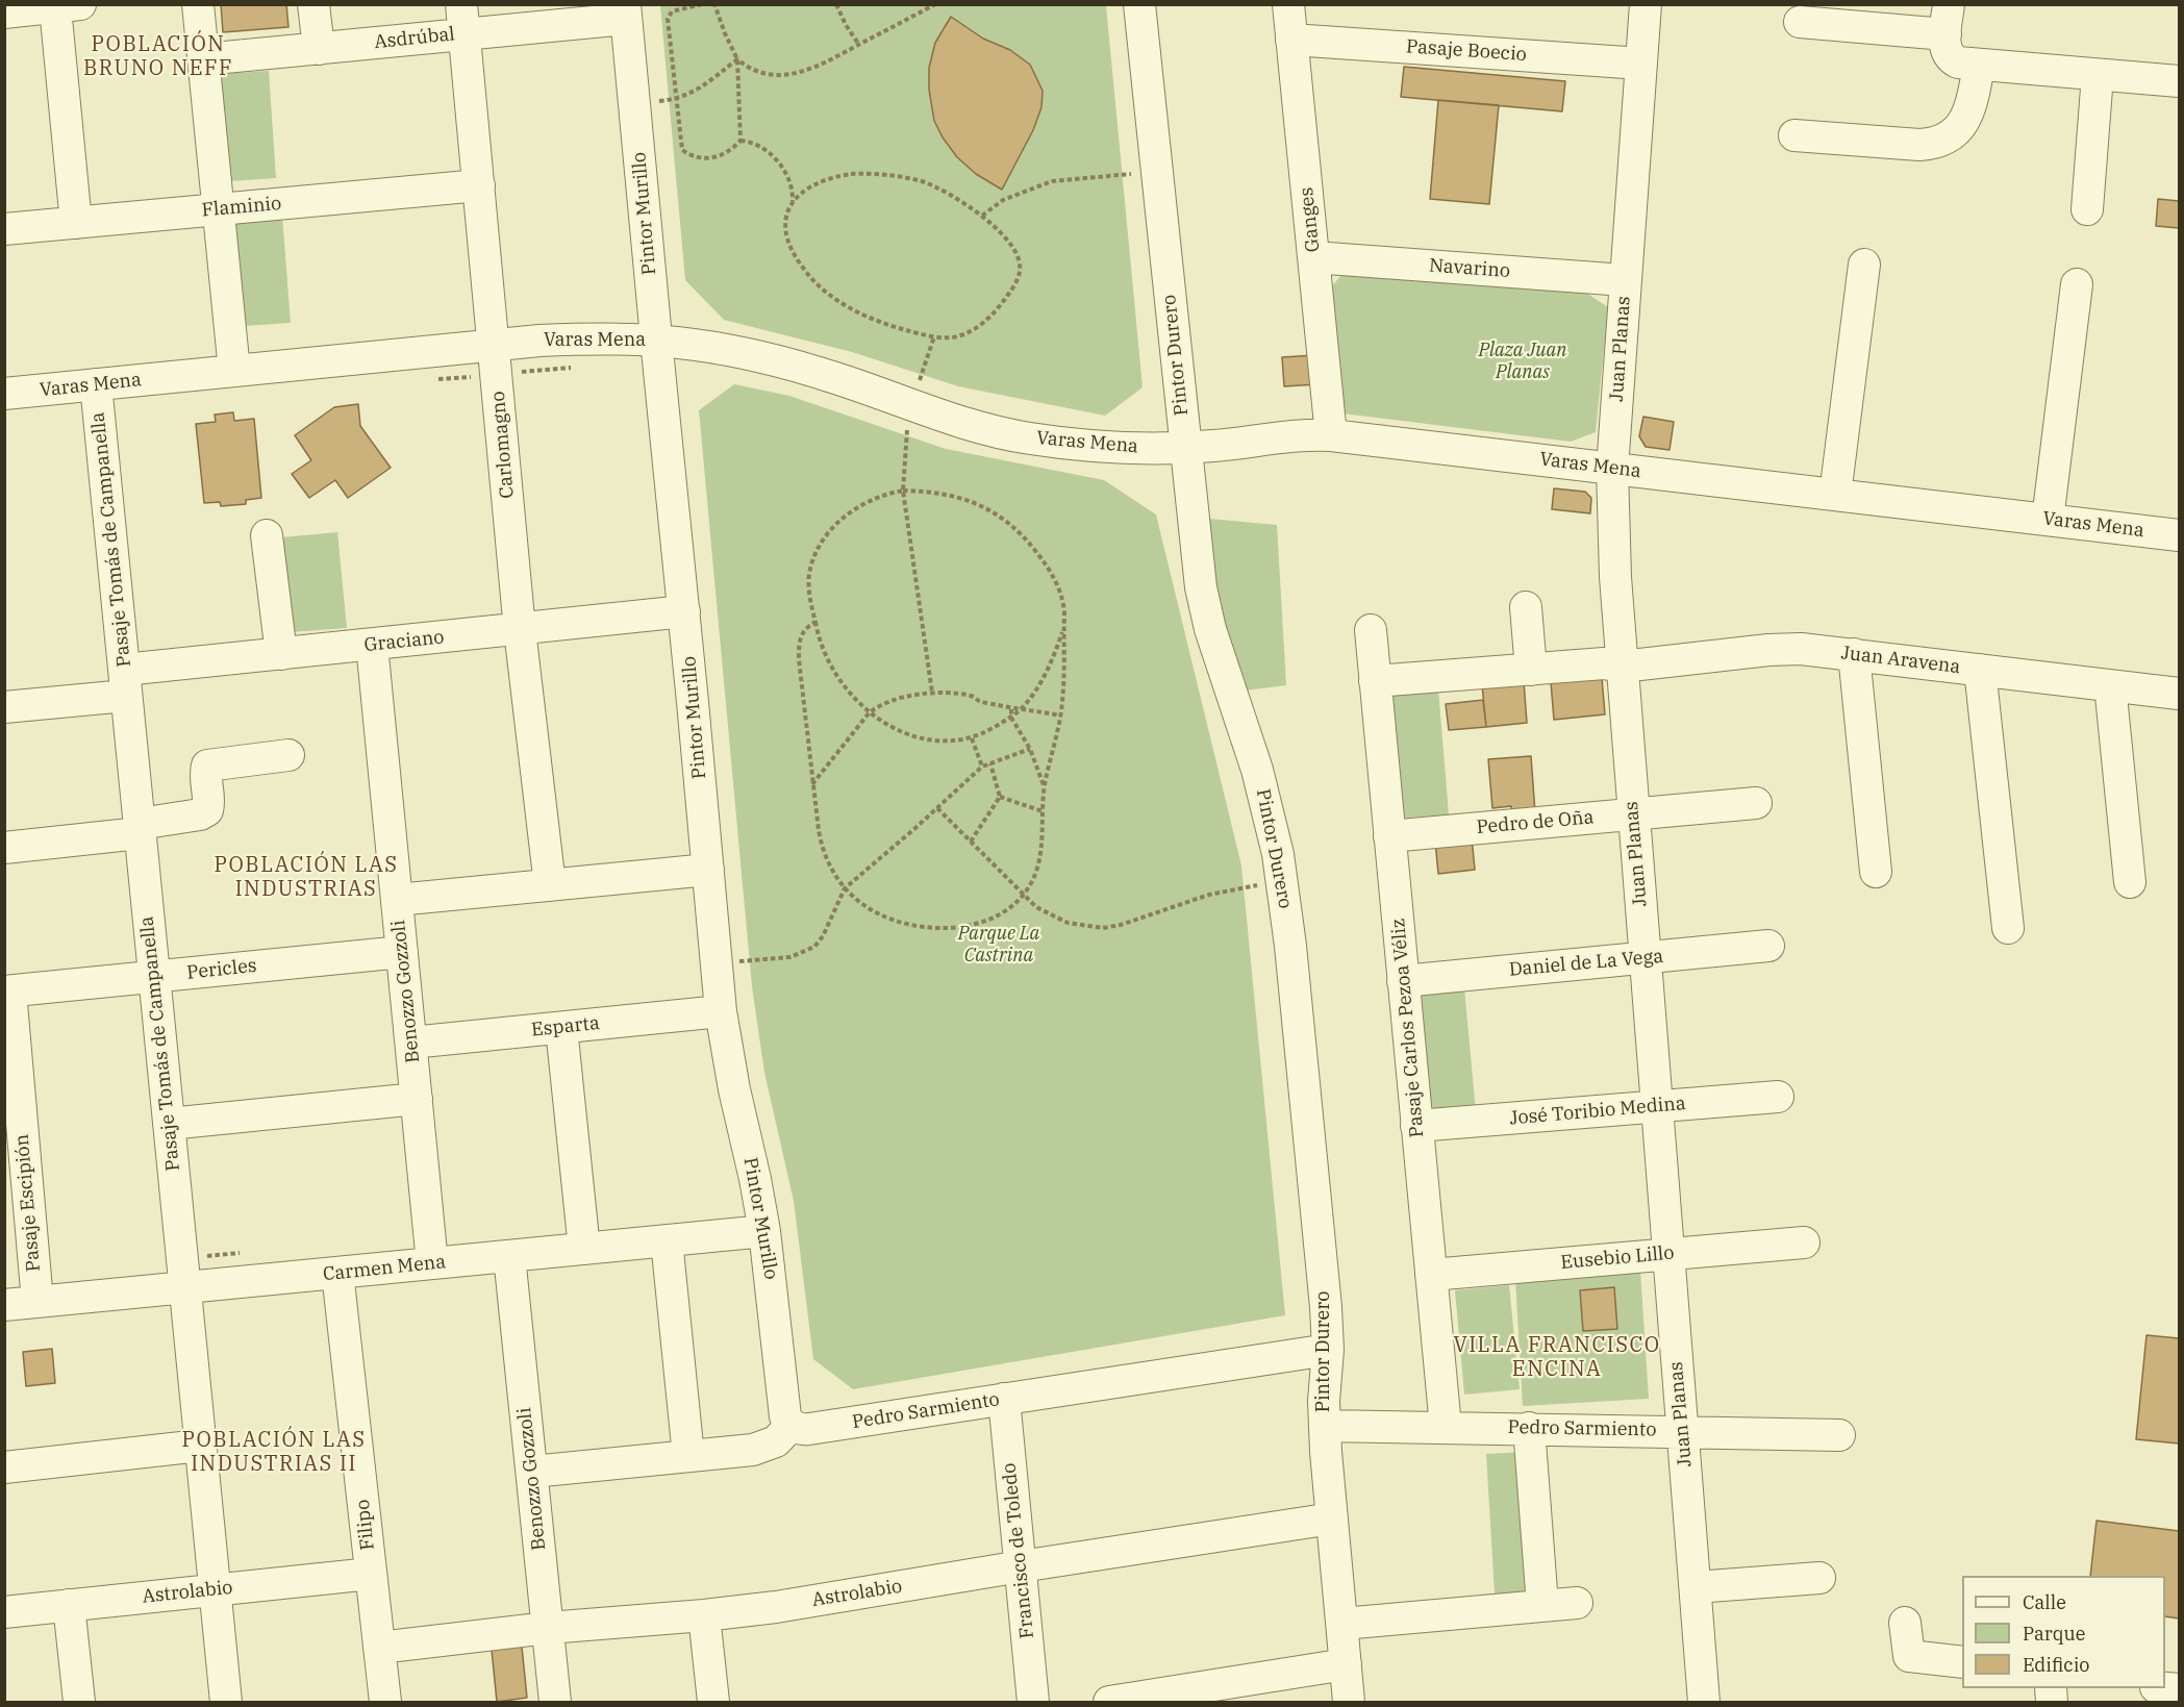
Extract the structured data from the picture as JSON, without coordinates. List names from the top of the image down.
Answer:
{
  "streets": {
    "street": [
      "Asdrúbal",
      "Pasaje Boecio",
      "Flaminio",
      "Pintor Murillo",
      "Ganges",
      "Navarino",
      "Varas Mena",
      "Juan Planas",
      "Pintor Durero",
      "Carlomagno",
      "Pasaje Tomás de Campanella",
      "Graciano",
      "Juan Aravena",
      "Pedro de Oña",
      "Daniel de La Vega",
      "Pericles",
      "Benozzo Gozzoli",
      "Esparta",
      "Pasaje Carlos Pezoa Véliz",
      "José Toribio Medina",
      "Pasaje Escipión",
      "Eusebio Lillo",
      "Carmen Mena",
      "Pedro Sarmiento",
      "Filipo",
      "Francisco de Toledo",
      "Astrolabio"
    ]
  },
  "crossings": [
    ["Asdrúbal", "Pintor Murillo"],
    ["Asdrúbal", "Carlomagno"],
    ["Pasaje Boecio", "Ganges"],
    ["Pasaje Boecio", "Juan Planas"],
    ["Flaminio", "Carlomagno"],
    ["Pintor Murillo", "Varas Mena"],
    ["Pintor Murillo", "Graciano"],
    ["Pintor Murillo", "Esparta"],
    ["Pintor Murillo", "Carmen Mena"],
    ["Pintor Murillo", "Pedro Sarmiento"],
    ["Ganges", "Navarino"],
    ["Ganges", "Varas Mena"],
    ["Navarino", "Juan Planas"],
    ["Varas Mena", "Juan Planas"],
    ["Varas Mena", "Pintor Durero"],
    ["Varas Mena", "Carlomagno"],
    ["Varas Mena", "Pasaje Tomás de Campanella"],
    ["Juan Planas", "Juan Aravena"],
    ["Juan Planas", "Pedro de Oña"],
    ["Juan Planas", "Daniel de La Vega"],
    ["Juan Planas", "José Toribio Medina"],
    ["Juan Planas", "Eusebio Lillo"],
    ["Juan Planas", "Pedro Sarmiento"],
    ["Pintor Durero", "Pedro Sarmiento"],
    ["Pintor Durero", "Astrolabio"],
    ["Carlomagno", "Graciano"],
    ["Pasaje Tomás de Campanella", "Graciano"],
    ["Pasaje Tomás de Campanella", "Pericles"],
    ["Pasaje Tomás de Campanella", "Carmen Mena"],
    ["Pasaje Tomás de Campanella", "Astrolabio"],
    ["Graciano", "Benozzo Gozzoli"],
    ["Juan Aravena", "Pasaje Carlos Pezoa Véliz"],
    ["Pedro de Oña", "Pasaje Carlos Pezoa Véliz"],
    ["Daniel de La Vega", "Pasaje Carlos Pezoa Véliz"],
    ["Pericles", "Benozzo Gozzoli"],
    ["Pericles", "Pasaje Escipión"],
    ["Benozzo Gozzoli", "Esparta"],
    ["Benozzo Gozzoli", "Carmen Mena"],
    ["Benozzo Gozzoli", "Astrolabio"],
    ["Pasaje Carlos Pezoa Véliz", "José Toribio Medina"],
    ["Pasaje Carlos Pezoa Véliz", "Eusebio Lillo"],
    ["Pasaje Carlos Pezoa Véliz", "Pedro Sarmiento"],
    ["Pasaje Escipión", "Carmen Mena"],
    ["Carmen Mena", "Filipo"],
    ["Pedro Sarmiento", "Francisco de Toledo"],
    ["Filipo", "Astrolabio"],
    ["Francisco de Toledo", "Astrolabio"]
  ],
  "districts": [
    "POBLACIÓN BRUNO NEFF",
    "POBLACIÓN LAS INDUSTRIAS",
    "VILLA FRANCISCO ENCINA",
    "POBLACIÓN LAS INDUSTRIAS II"
  ],
  "parks": ["Plaza Juan Planas", "Parque La Castrina"],
  "legend": ["Calle", "Parque", "Edificio"]
}
